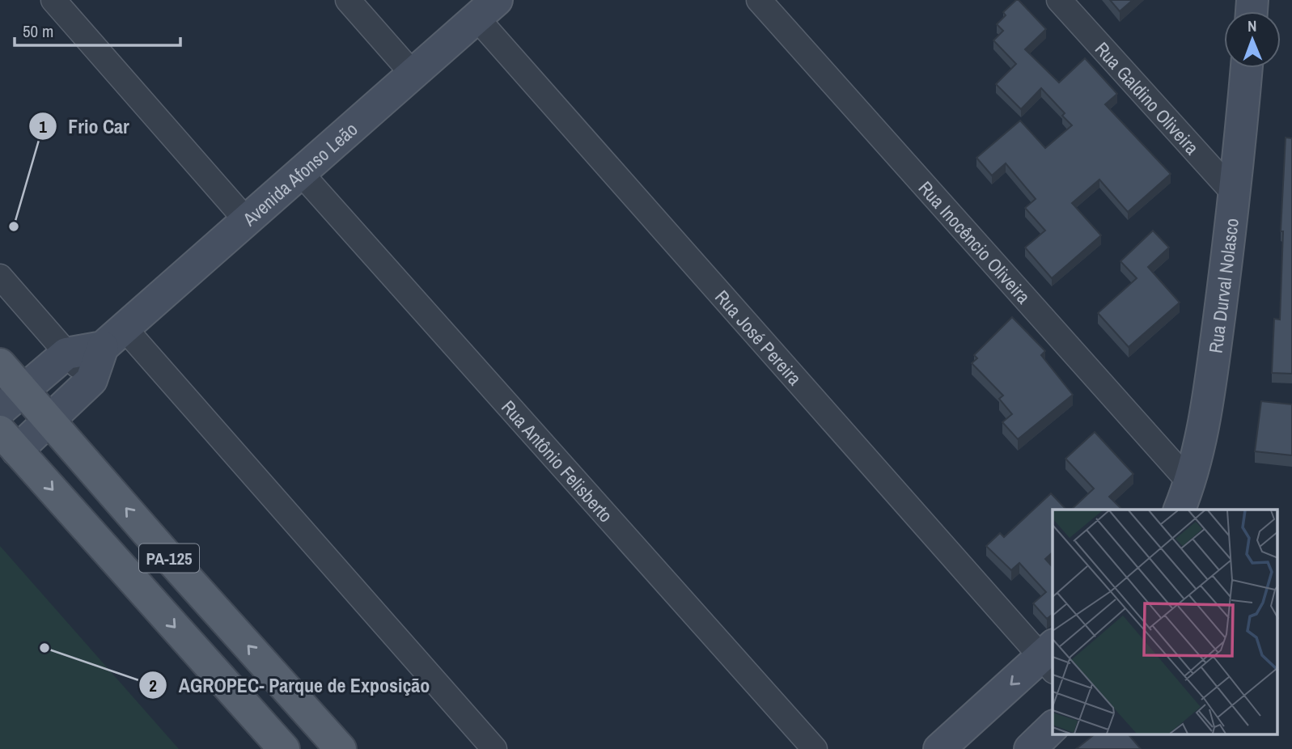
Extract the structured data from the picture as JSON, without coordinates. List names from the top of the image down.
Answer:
{
  "streets": {
    "main road": ["PA-125"],
    "street": [
      "Rua Galdino Oliveira",
      "Avenida Afonso Leão",
      "Rua Inocêncio Oliveira",
      "Rua Durval Nolasco",
      "Rua José Pereira",
      "Rua Antônio Felisberto"
    ]
  },
  "crossings": [
    ["Rua Galdino Oliveira", "Rua Durval Nolasco"],
    ["Avenida Afonso Leão", "Rua José Pereira"],
    ["Avenida Afonso Leão", "Rua Antônio Felisberto"],
    ["Avenida Afonso Leão", "PA-125"],
    ["Rua Inocêncio Oliveira", "Rua Durval Nolasco"]
  ],
  "places": ["Frio Car", "AGROPEC- Parque de Exposição"],
  "scale_bar": "50 m",
  "north": "top"
}
